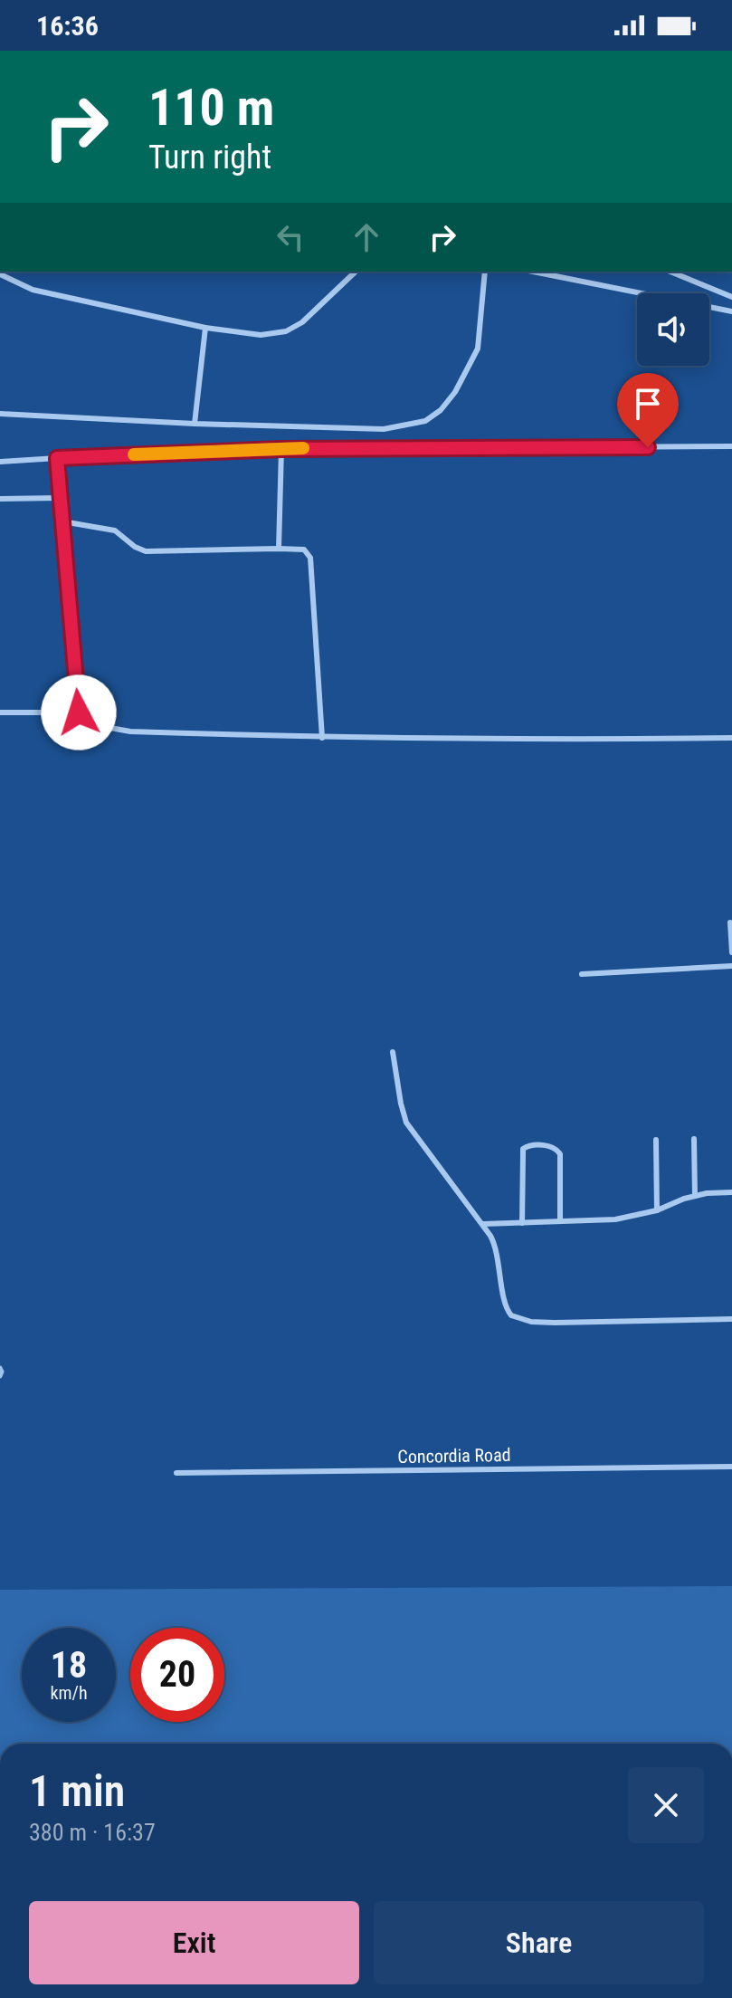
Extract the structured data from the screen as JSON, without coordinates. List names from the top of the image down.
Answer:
{
  "streets": {
    "lane": ["Concordia Road"]
  },
  "page": {
    "status": "16:36",
    "turn": ["110 m", "Turn right"],
    "speed": "18 km/h",
    "limit": "20",
    "heading": ["1 min", "380 m · 16:37"],
    "buttons": ["Exit", "Share"]
  }
}
